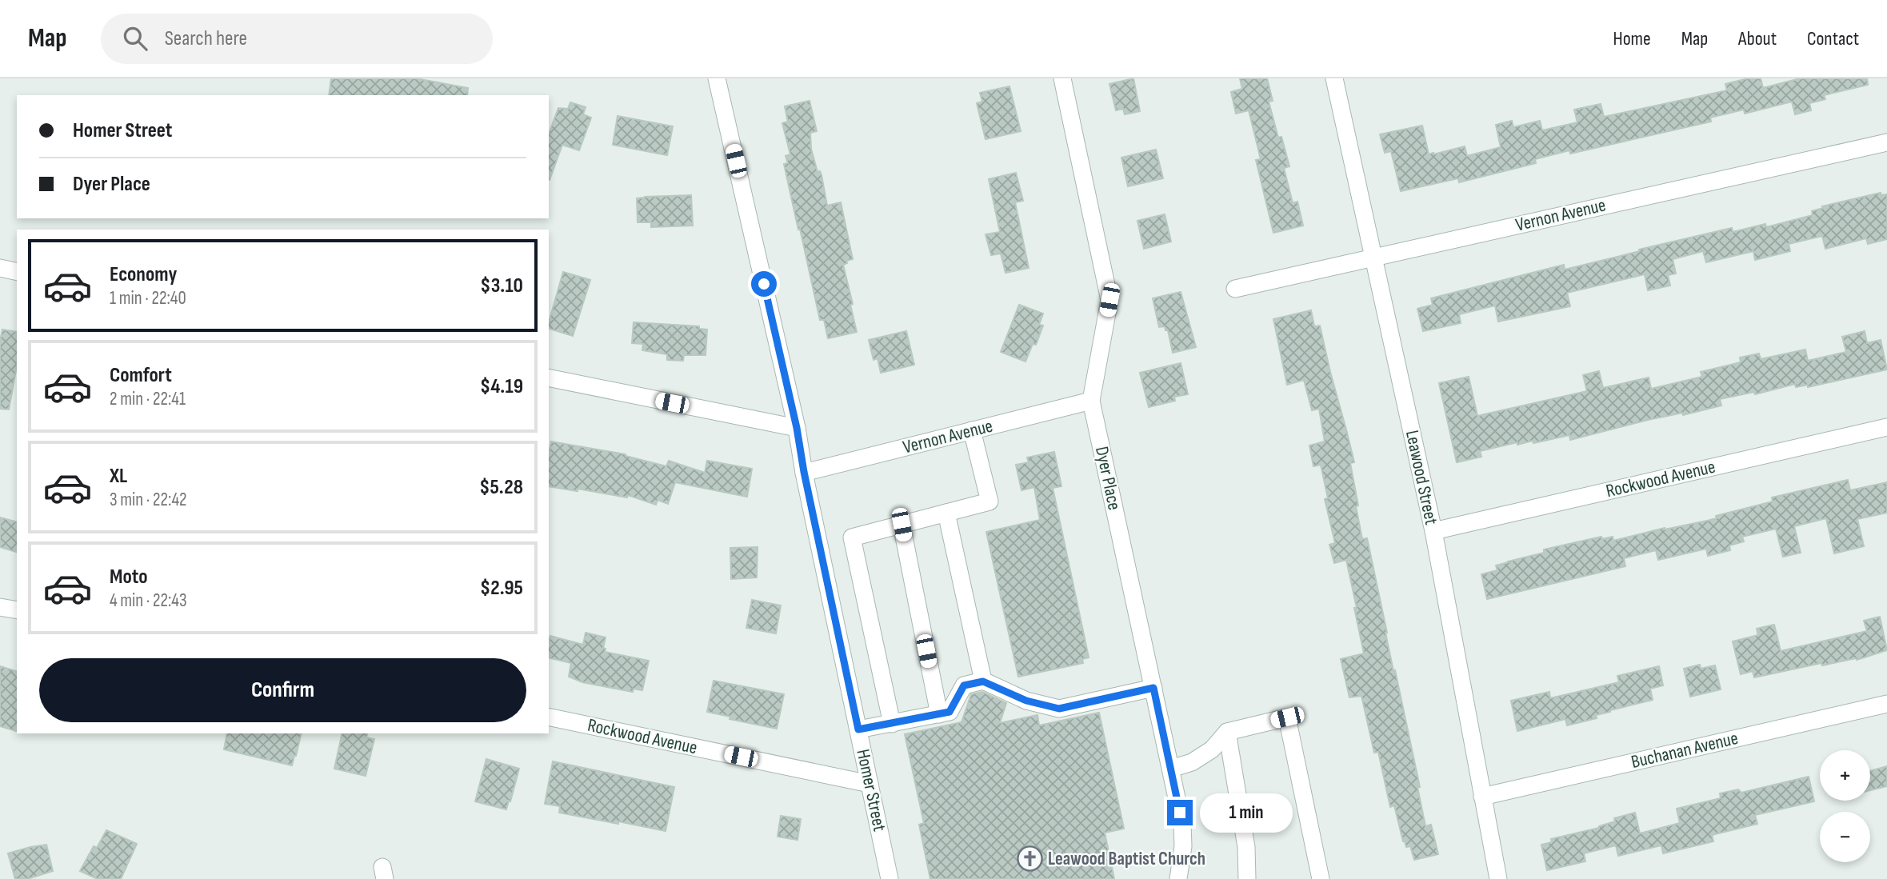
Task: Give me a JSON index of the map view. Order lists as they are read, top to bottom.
{
  "streets": {
    "street": [
      "Vernon Avenue",
      "Leawood Street",
      "Dyer Place",
      "Rockwood Avenue",
      "Buchanan Avenue",
      "Homer Street"
    ]
  },
  "crossings": [
    ["Vernon Avenue", "Leawood Street"],
    ["Vernon Avenue", "Dyer Place"],
    ["Vernon Avenue", "Homer Street"],
    ["Leawood Street", "Rockwood Avenue"],
    ["Leawood Street", "Buchanan Avenue"],
    ["Rockwood Avenue", "Homer Street"]
  ],
  "places": {
    "church": ["Leawood Baptist Church"]
  },
  "page": {
    "header": "Map",
    "search": "Search here",
    "nav": [
      "Home",
      "Map",
      "About",
      "Contact"
    ],
    "banner": ["Homer Street", "Dyer Place"],
    "list": [
      {
        "name": "Economy",
        "note": "1 min · 22:40",
        "value": "$3.10"
      },
      {
        "name": "Comfort",
        "note": "2 min · 22:41",
        "value": "$4.19"
      },
      {
        "name": "XL",
        "note": "3 min · 22:42",
        "value": "$5.28"
      },
      {
        "name": "Moto",
        "note": "4 min · 22:43",
        "value": "$2.95"
      }
    ],
    "buttons": "Confirm",
    "map_buttons": ["+", "−"],
    "bubble": "1 min"
  }
}
